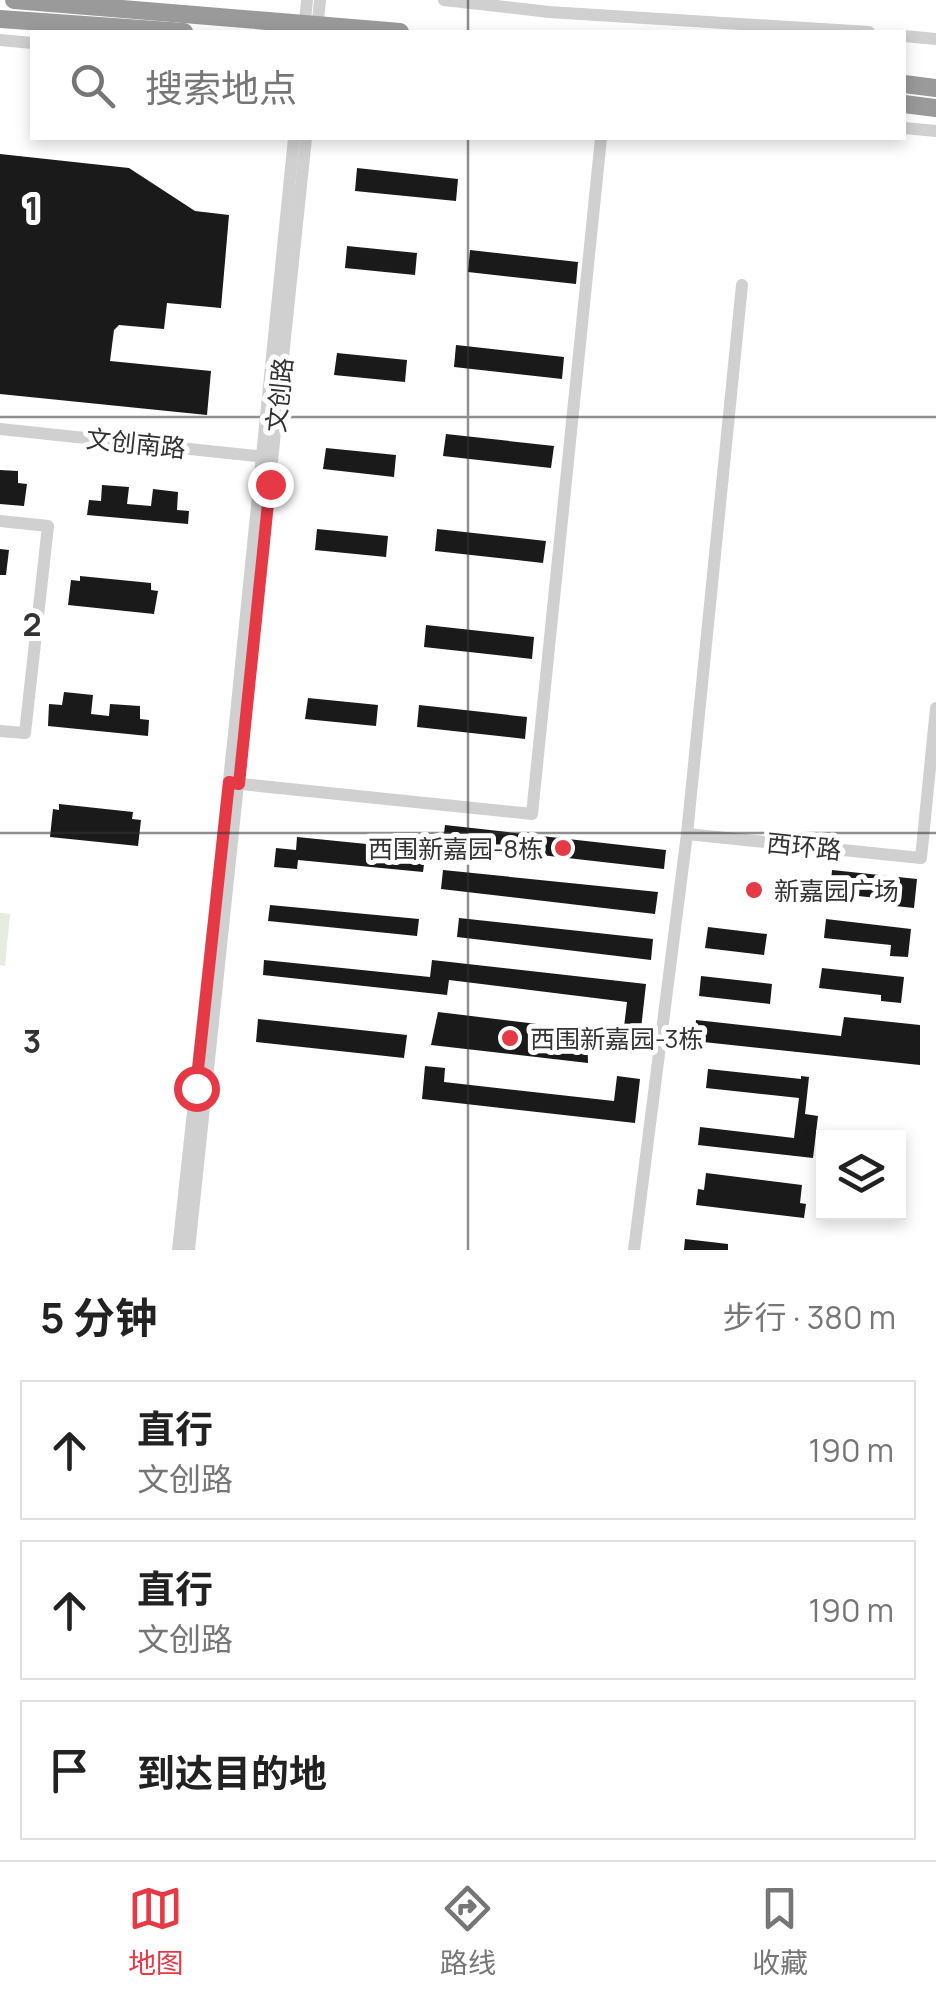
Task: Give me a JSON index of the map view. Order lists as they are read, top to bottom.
{
  "streets": {
    "street": ["文创路", "文创南路", "西环路"]
  },
  "crossings": [
    ["文创路", "文创南路"]
  ],
  "places": ["西围新嘉园-8栋", "新嘉园广场", "西围新嘉园-3栋"],
  "page": {
    "search": "搜索地点",
    "heading": ["5 分钟", "步行 · 380 m"],
    "list": [
      ["直行", "文创路", "190 m"],
      ["直行", "文创路", "190 m"],
      "到达目的地"
    ],
    "nav": ["地图", "路线", "收藏"]
  },
  "grid": {
    "rows": ["1", "2", "3"]
  }
}
